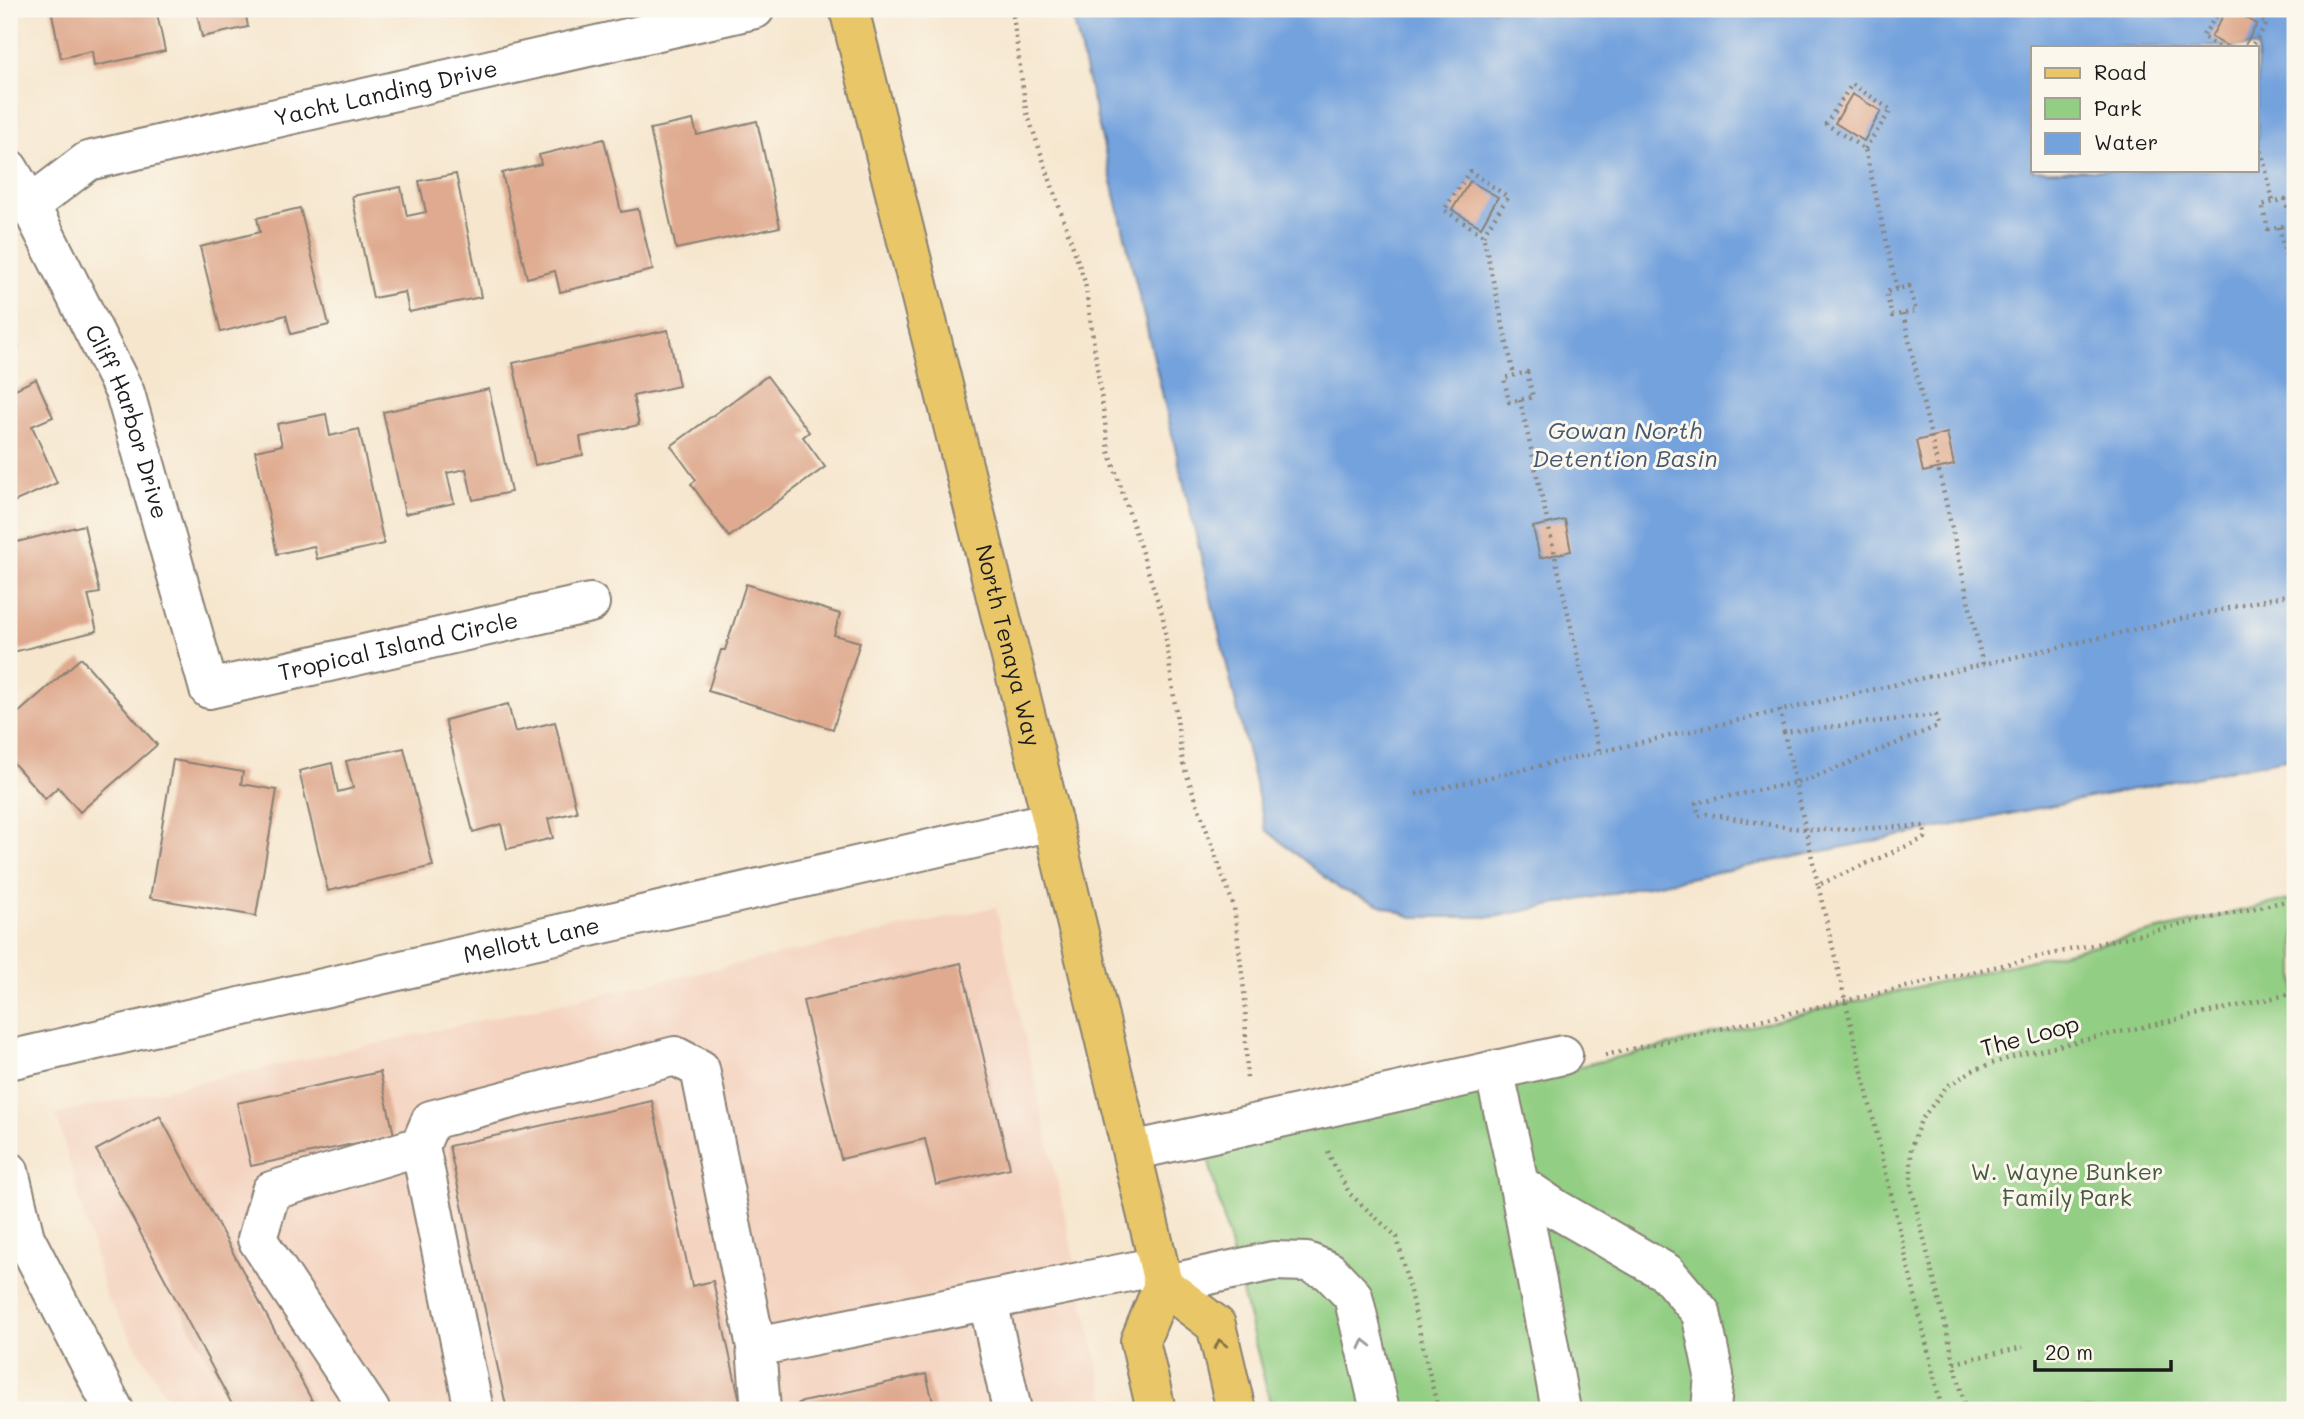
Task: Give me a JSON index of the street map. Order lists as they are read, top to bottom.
{
  "streets": {
    "main road": ["North Tenaya Way"],
    "street": [
      "Yacht Landing Drive",
      "Cliff Harbor Drive",
      "Tropical Island Circle",
      "Mellott Lane"
    ],
    "path": ["The Loop"]
  },
  "crossings": [
    ["Yacht Landing Drive", "Cliff Harbor Drive"],
    ["Cliff Harbor Drive", "Tropical Island Circle"],
    ["North Tenaya Way", "Mellott Lane"]
  ],
  "water": ["Gowan North Detention Basin"],
  "parks": ["W. Wayne Bunker Family Park"],
  "legend": ["Road", "Park", "Water"],
  "scale_bar": "20 m"
}
